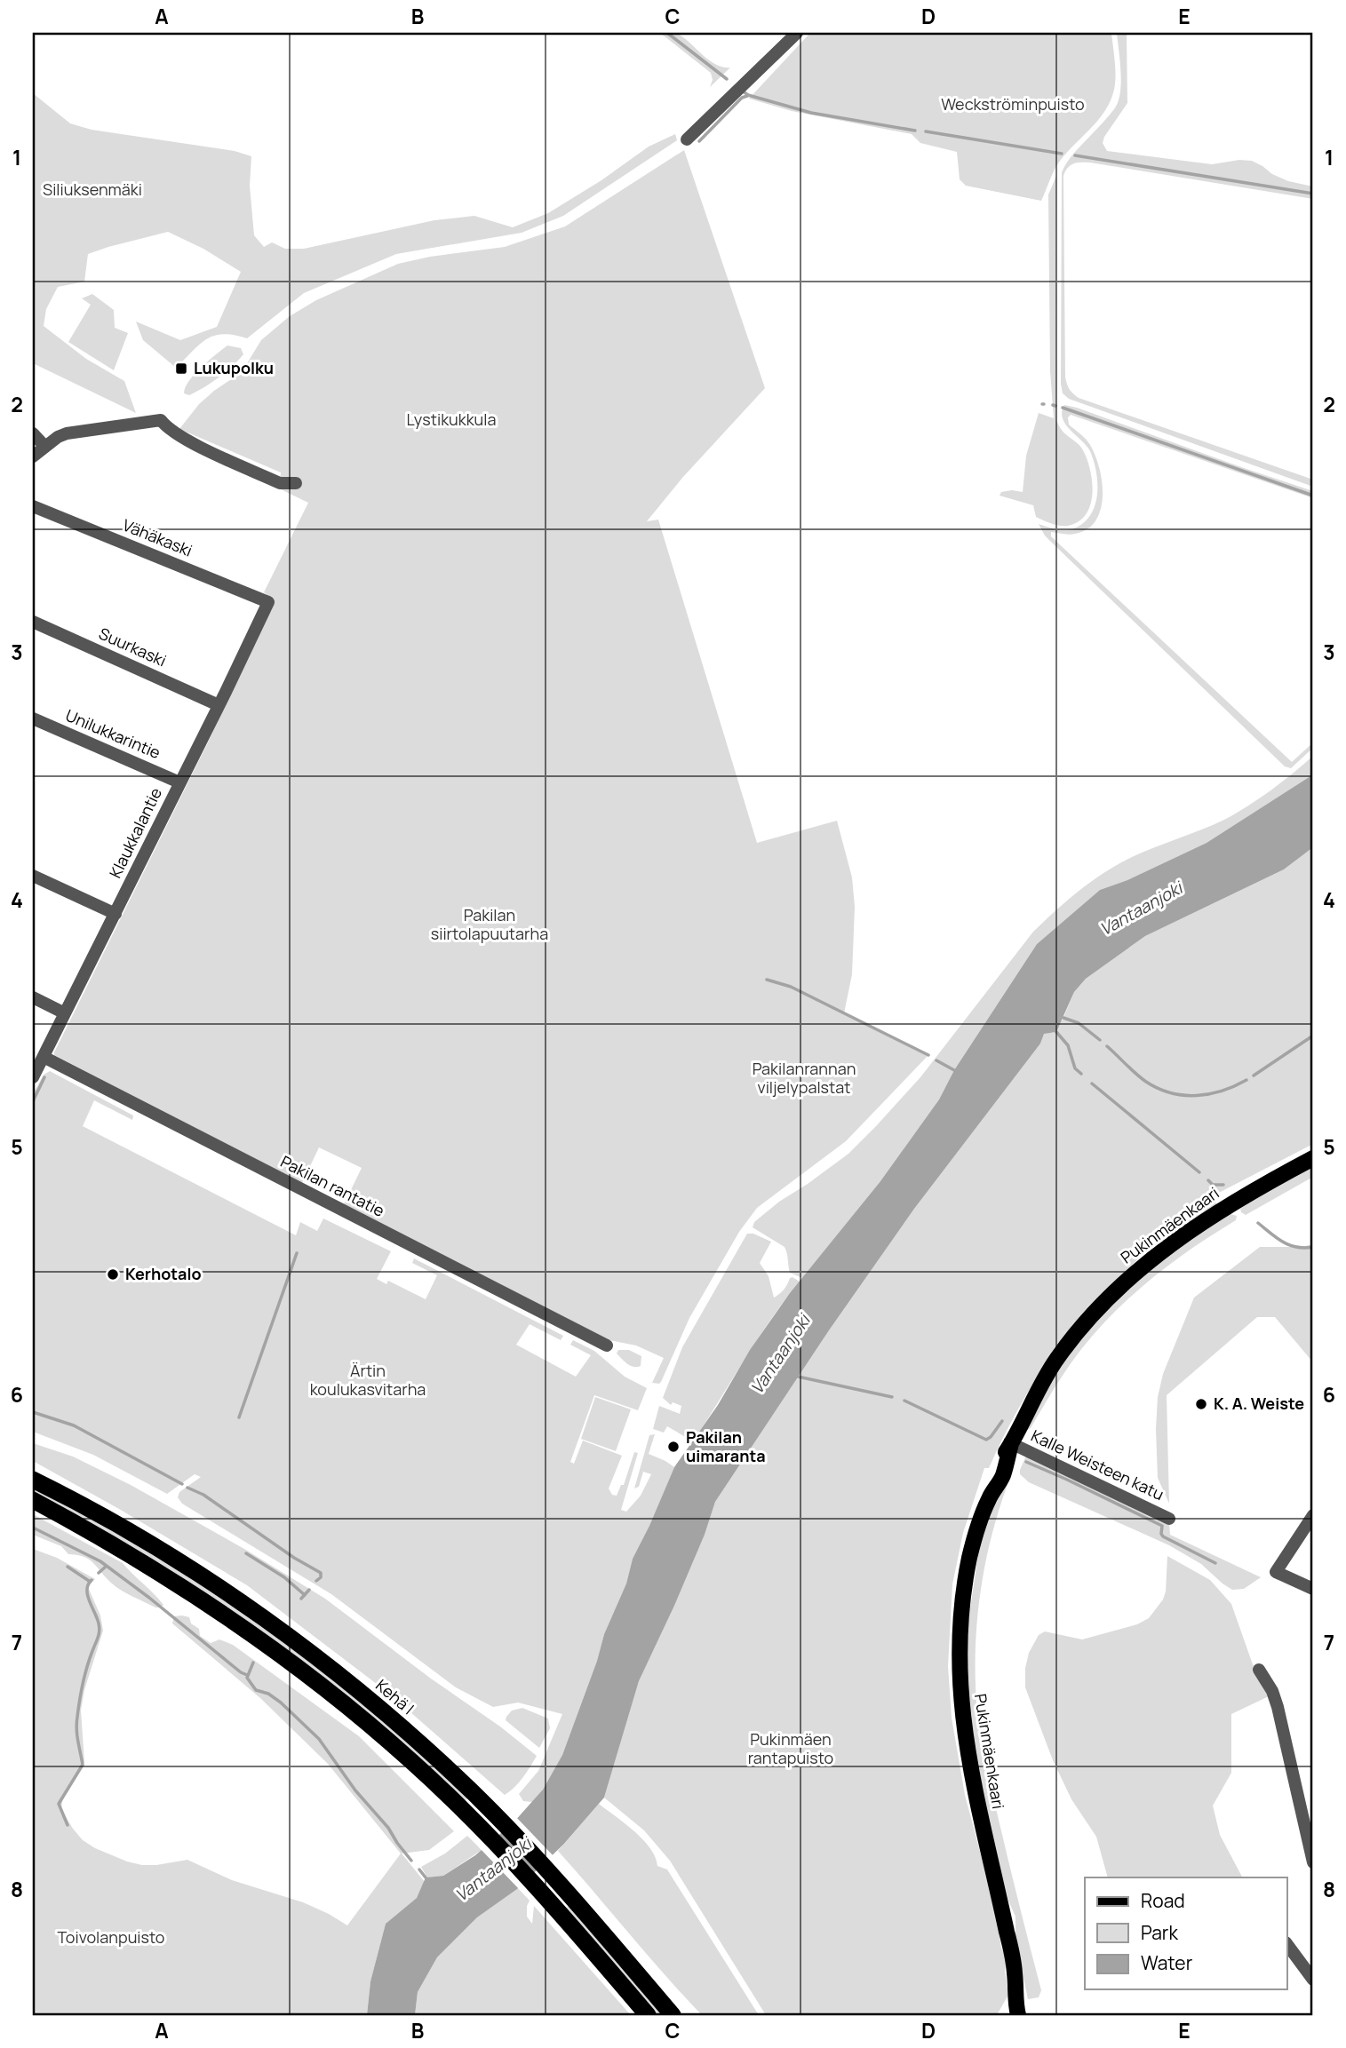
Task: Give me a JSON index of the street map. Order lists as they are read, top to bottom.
{
  "streets": {
    "highway": ["Kehä I"],
    "main road": ["Pukinmäenkaari"],
    "street": [
      "Vähäkaski",
      "Suurkaski",
      "Unilukkarintie",
      "Klaukkalantie",
      "Pakilan rantatie",
      "Kalle Weisteen katu"
    ]
  },
  "crossings": [
    ["Vähäkaski", "Klaukkalantie"],
    ["Suurkaski", "Klaukkalantie"],
    ["Unilukkarintie", "Klaukkalantie"],
    ["Klaukkalantie", "Pakilan rantatie"],
    ["Pukinmäenkaari", "Kalle Weisteen katu"]
  ],
  "water": ["Vantaanjoki"],
  "parks": [
    "Weckströminpuisto",
    "Siliuksenmäki",
    "Lystikukkula",
    "Pakilan siirtolapuutarha",
    "Pakilanrannan viljelypalstat",
    "Ärtin koulukasvitarha",
    "Pukinmäen rantapuisto",
    "Toivolanpuisto"
  ],
  "places": {
    "transit": ["Lukupolku"],
    "other": ["Kerhotalo", "K. A. Weiste", "Pakilan uimaranta"]
  },
  "legend": ["Road", "Park", "Water"],
  "grid": {
    "columns": [
      "A",
      "B",
      "C",
      "D",
      "E"
    ],
    "rows": [
      "1",
      "2",
      "3",
      "4",
      "5",
      "6",
      "7",
      "8"
    ]
  }
}
